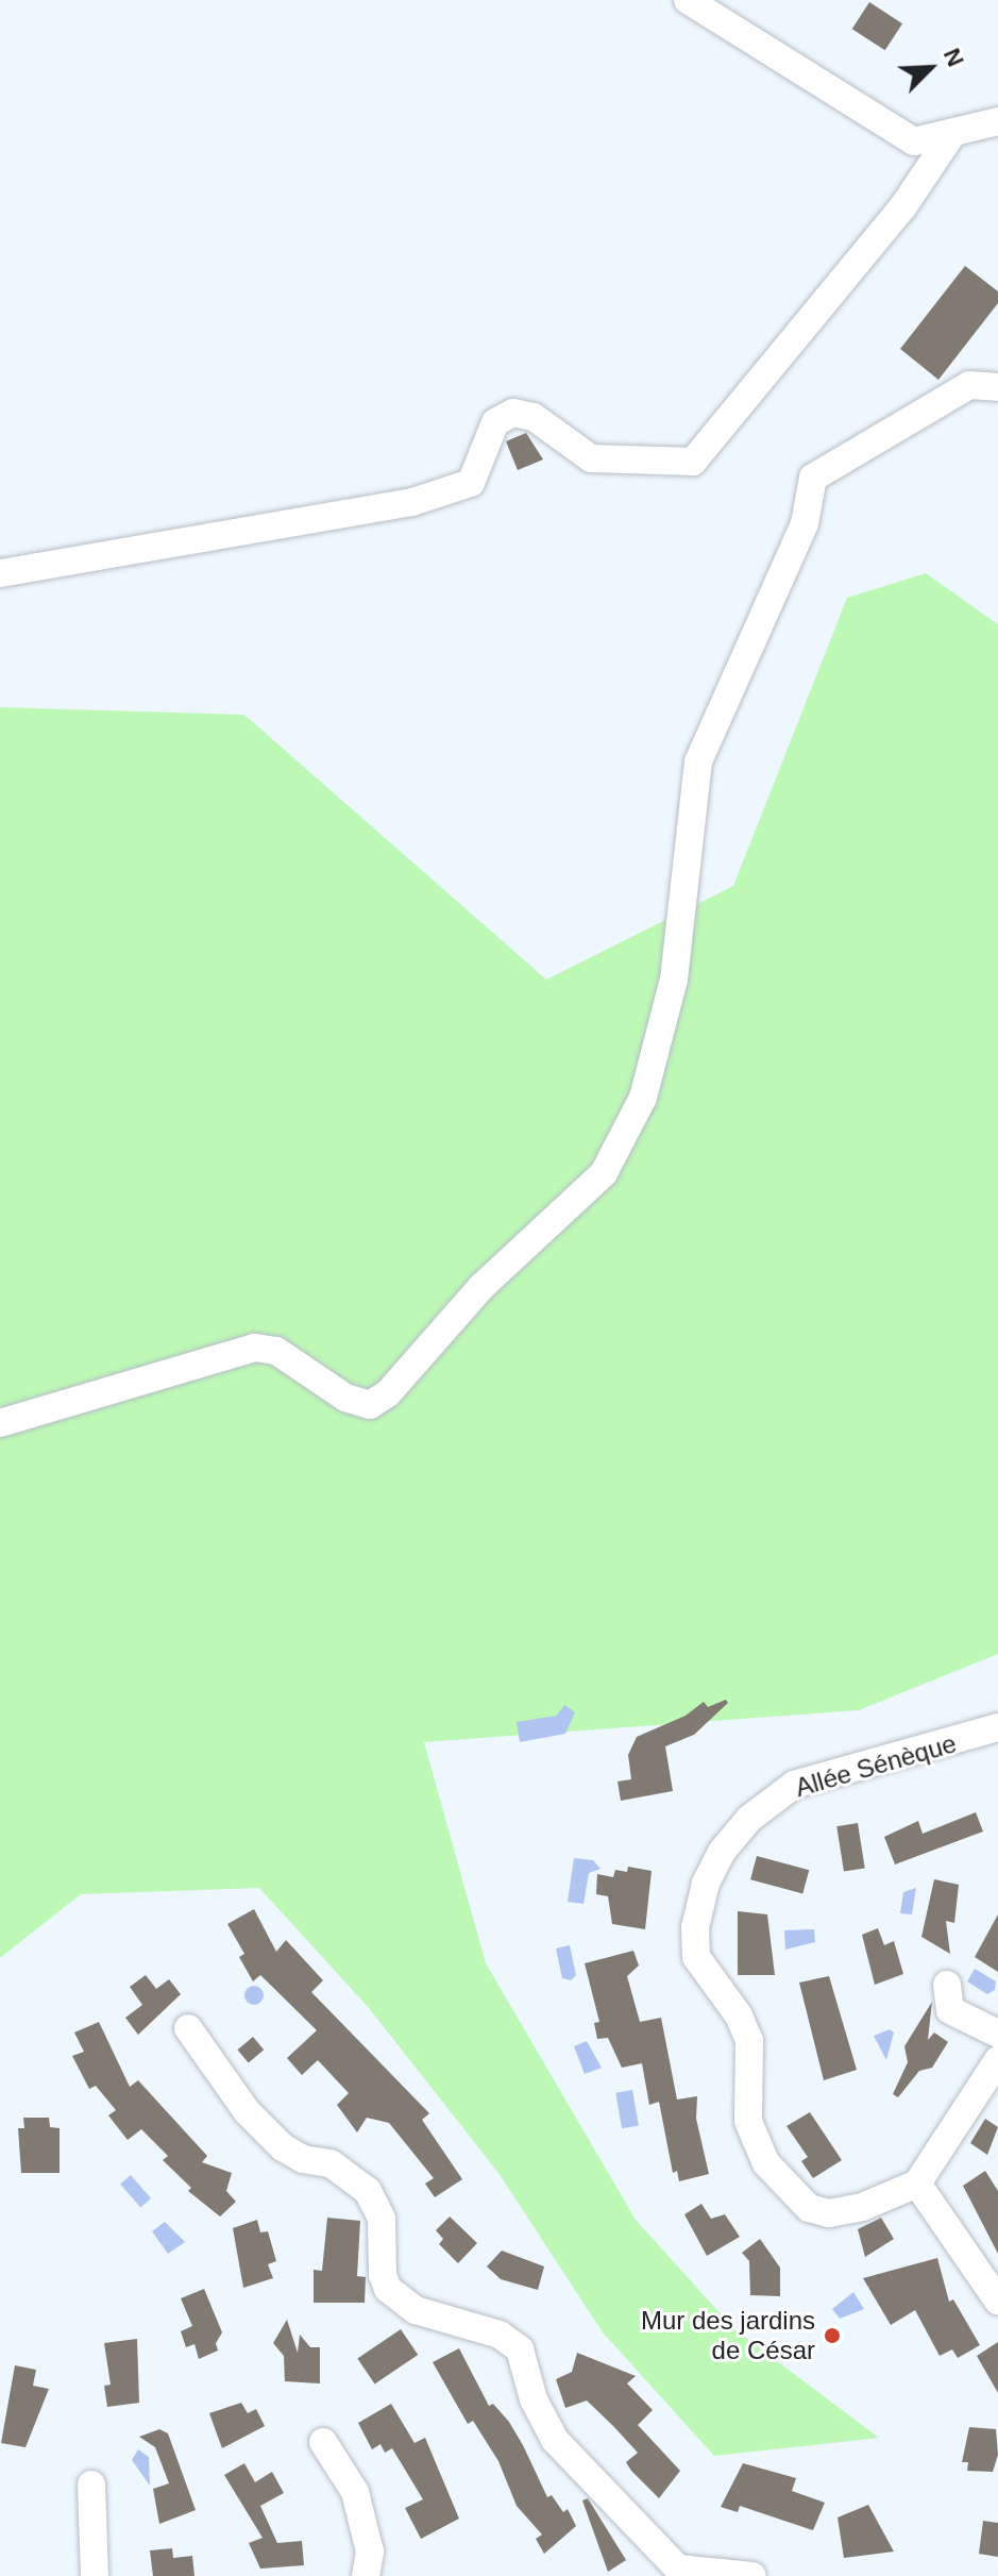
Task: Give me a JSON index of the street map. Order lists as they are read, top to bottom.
{
  "streets": {
    "street": ["Allée Sénèque"]
  },
  "places": ["Mur des jardins de César"],
  "north": "top right"
}
